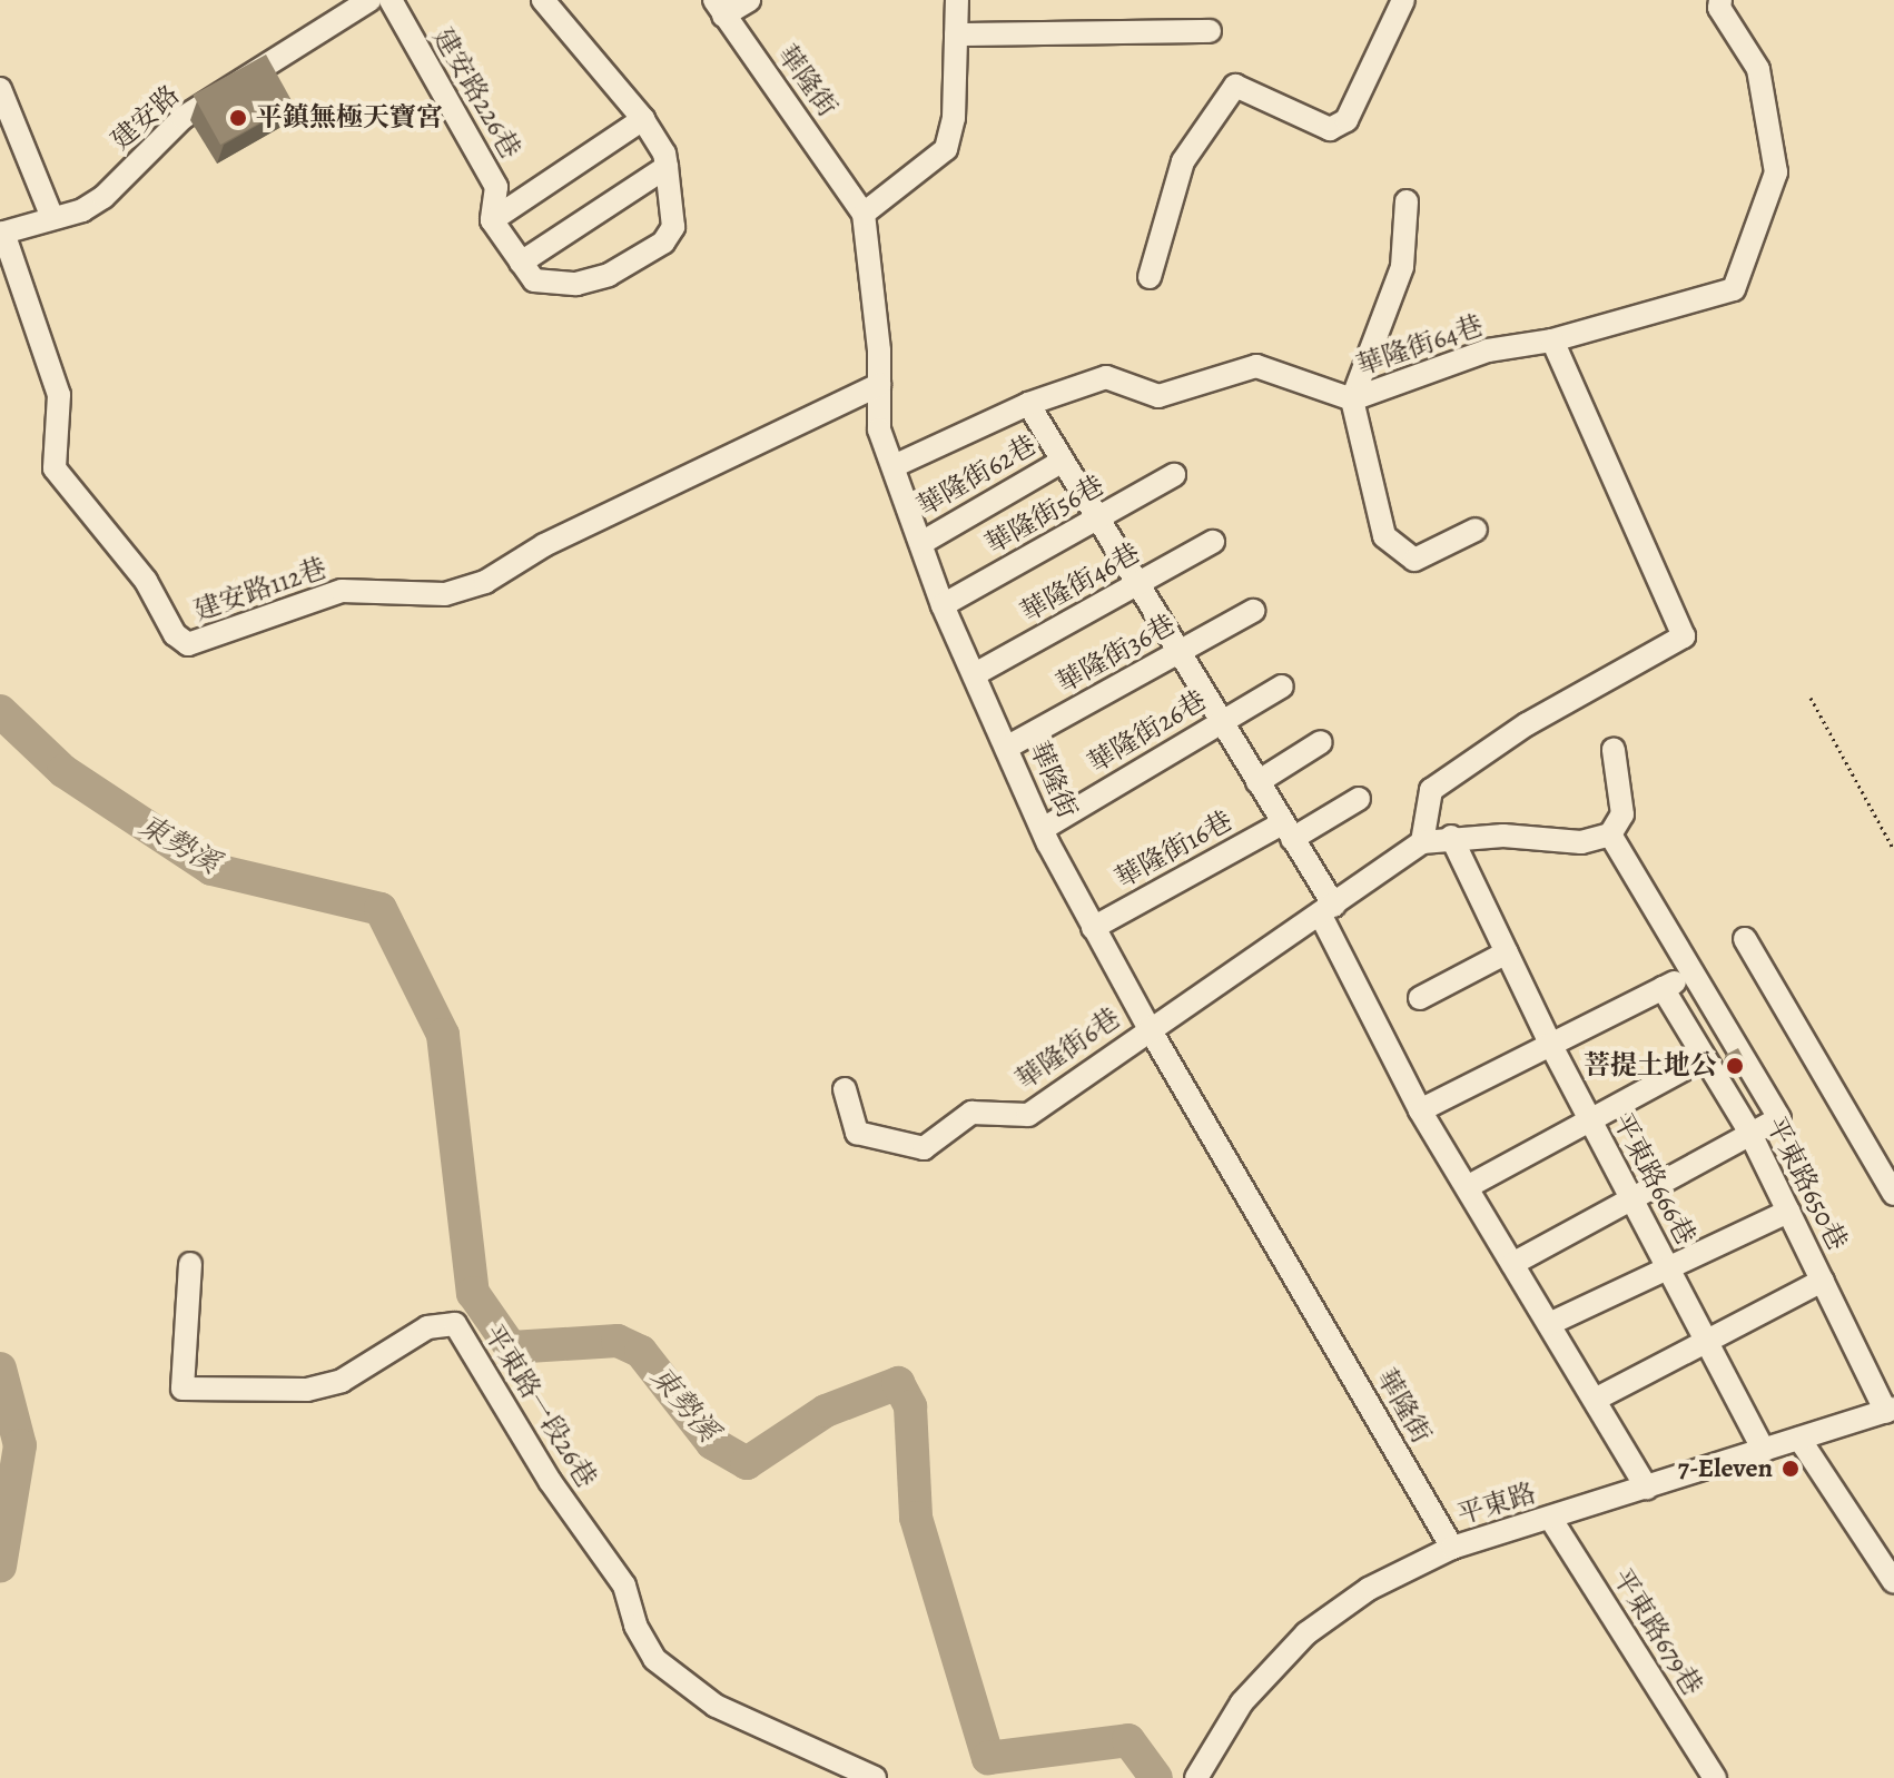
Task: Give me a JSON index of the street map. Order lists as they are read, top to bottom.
{
  "streets": {
    "street": [
      "華隆街",
      "建安路226巷",
      "建安路",
      "華隆街64巷",
      "華隆街62巷",
      "華隆街56巷",
      "華隆街46巷",
      "建安路112巷",
      "華隆街36巷",
      "華隆街26巷",
      "華隆街16巷",
      "華隆街6巷",
      "平東路666巷",
      "平東路650巷",
      "平東路一段26巷",
      "平東路",
      "平東路679巷"
    ]
  },
  "crossings": [
    ["華隆街", "華隆街64巷"],
    ["華隆街", "華隆街62巷"],
    ["華隆街", "華隆街56巷"],
    ["華隆街", "華隆街46巷"],
    ["華隆街", "建安路112巷"],
    ["華隆街", "華隆街36巷"],
    ["華隆街", "華隆街26巷"],
    ["華隆街", "華隆街16巷"],
    ["華隆街", "華隆街6巷"],
    ["華隆街", "平東路"],
    ["建安路", "建安路112巷"],
    ["平東路666巷", "平東路"],
    ["平東路650巷", "平東路"],
    ["平東路", "平東路679巷"]
  ],
  "water": ["東勢溪"],
  "places": ["平鎮無極天寶宮", "菩提土地公", "7-Eleven"]
}
